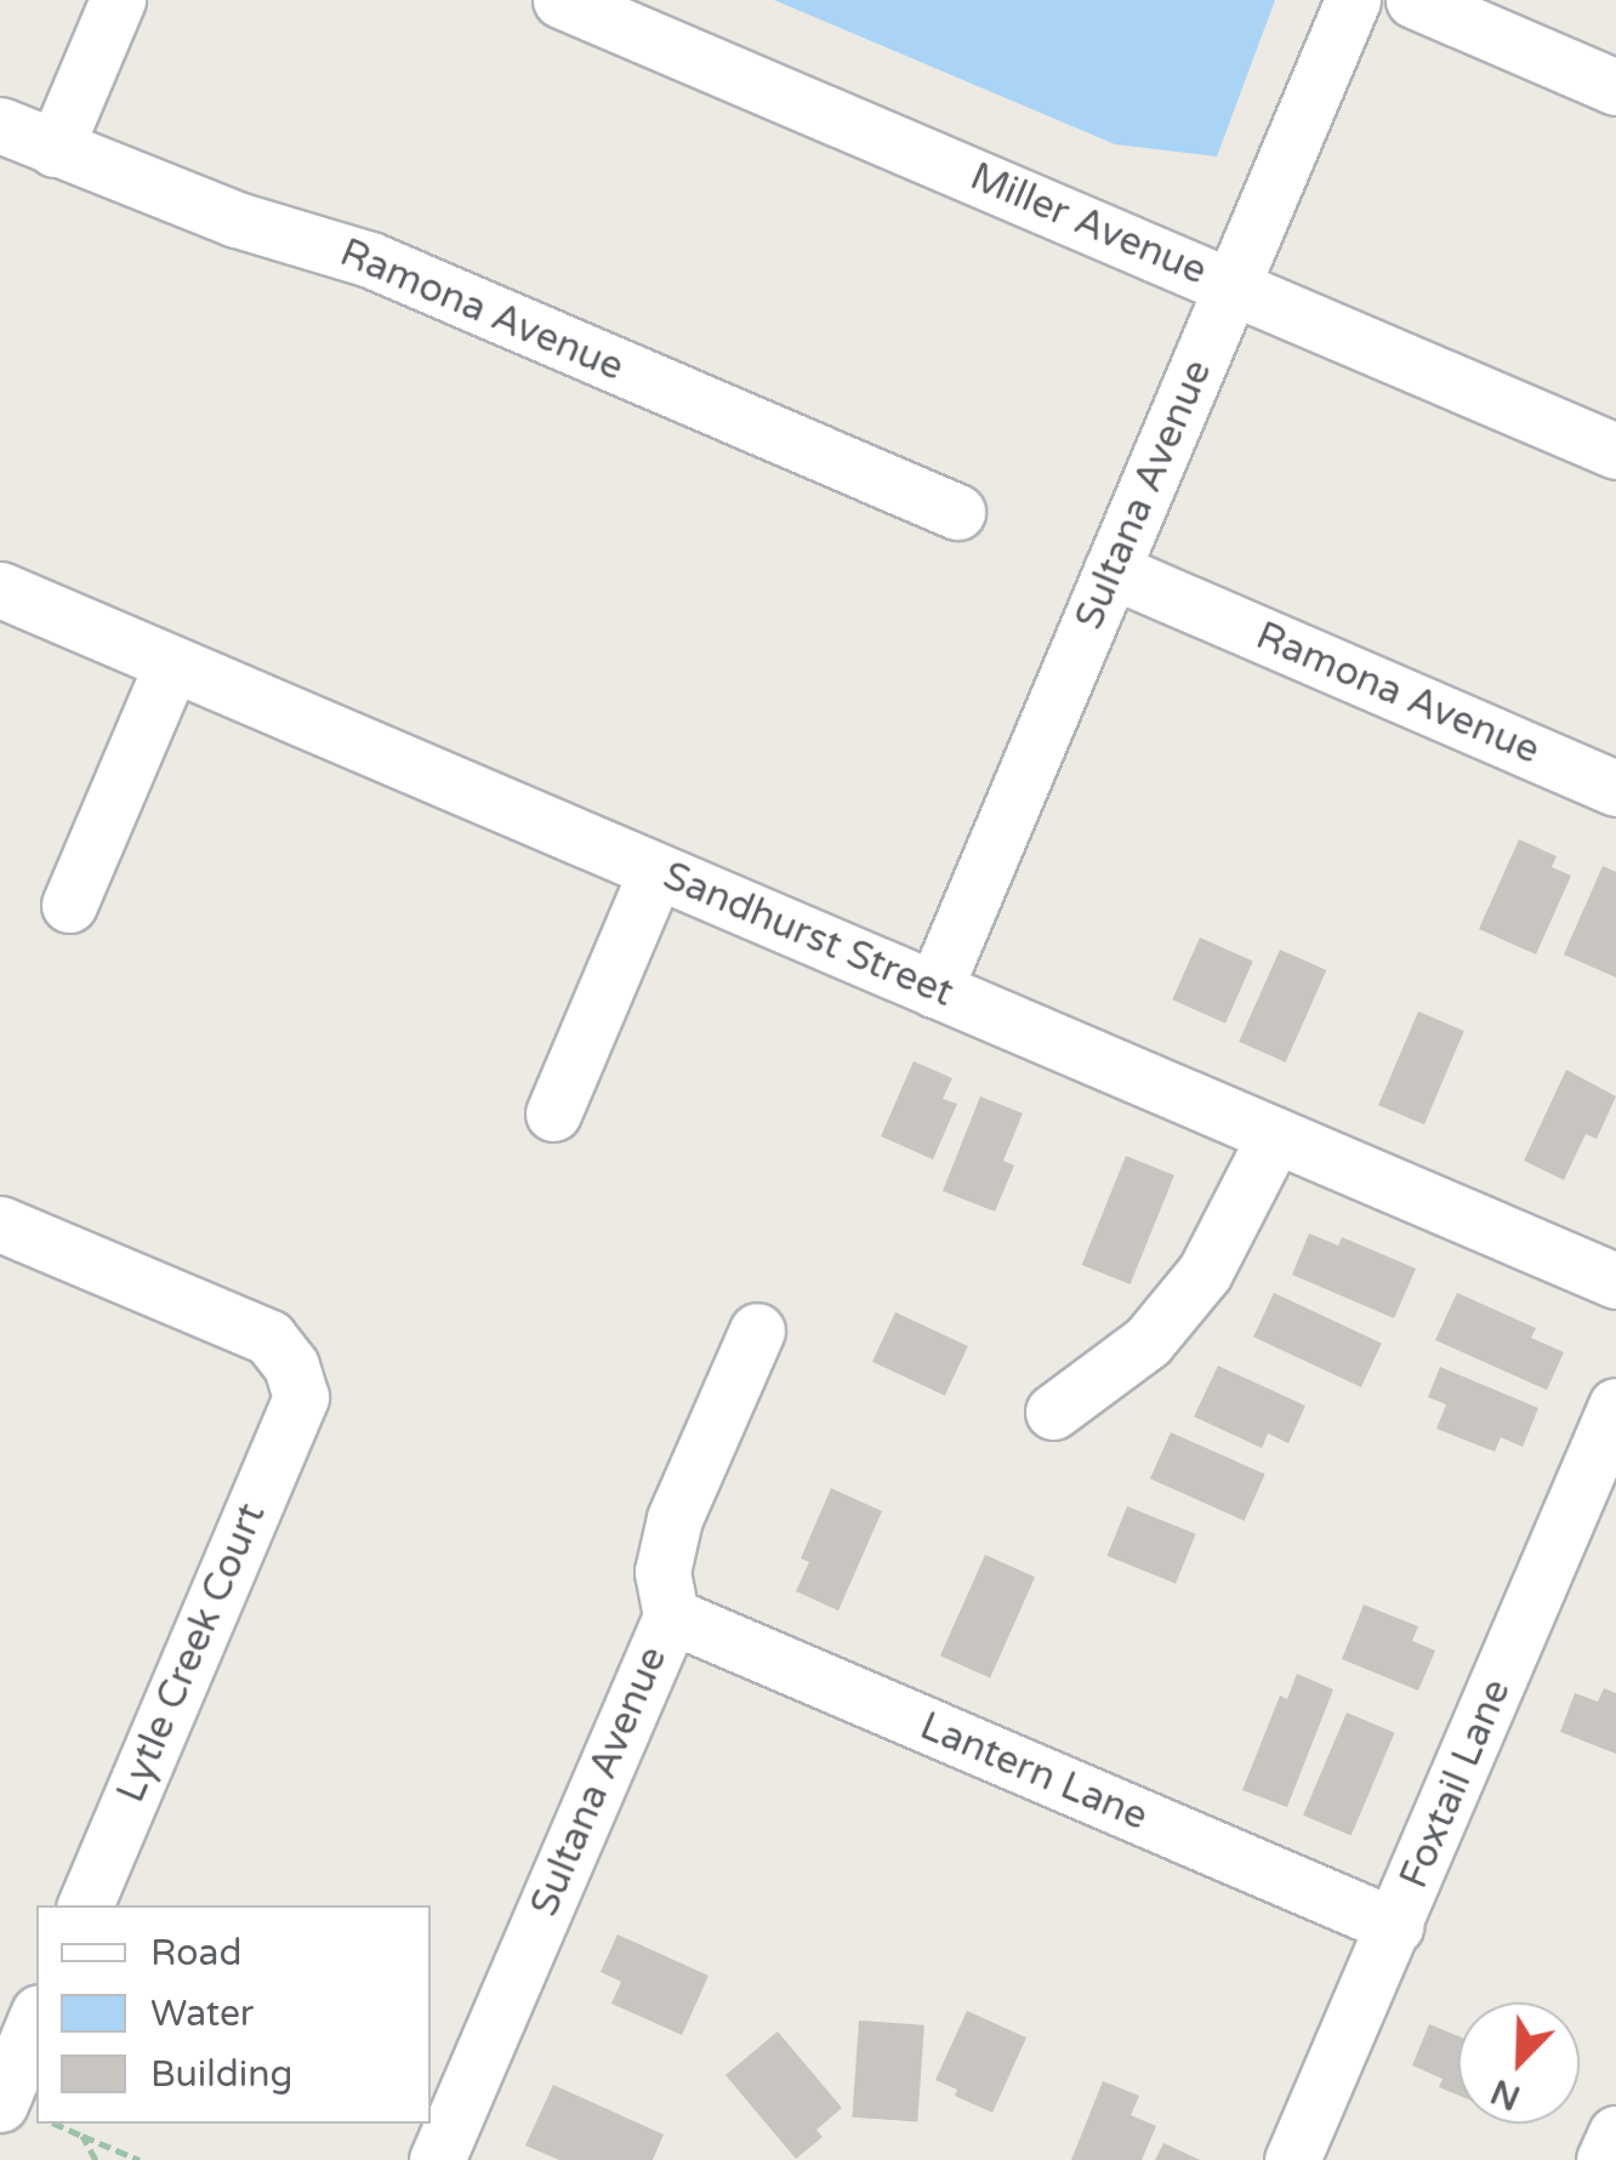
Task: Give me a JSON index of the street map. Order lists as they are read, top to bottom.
{
  "streets": {
    "street": [
      "Miller Avenue",
      "Ramona Avenue",
      "Sultana Avenue",
      "Sandhurst Street",
      "Lytle Creek Court",
      "Lantern Lane",
      "Foxtail Lane"
    ]
  },
  "crossings": [
    ["Miller Avenue", "Sultana Avenue"],
    ["Ramona Avenue", "Sultana Avenue"],
    ["Sultana Avenue", "Sandhurst Street"],
    ["Sultana Avenue", "Lantern Lane"],
    ["Lantern Lane", "Foxtail Lane"]
  ],
  "legend": ["Road", "Water", "Building"],
  "north": "bottom left"
}
